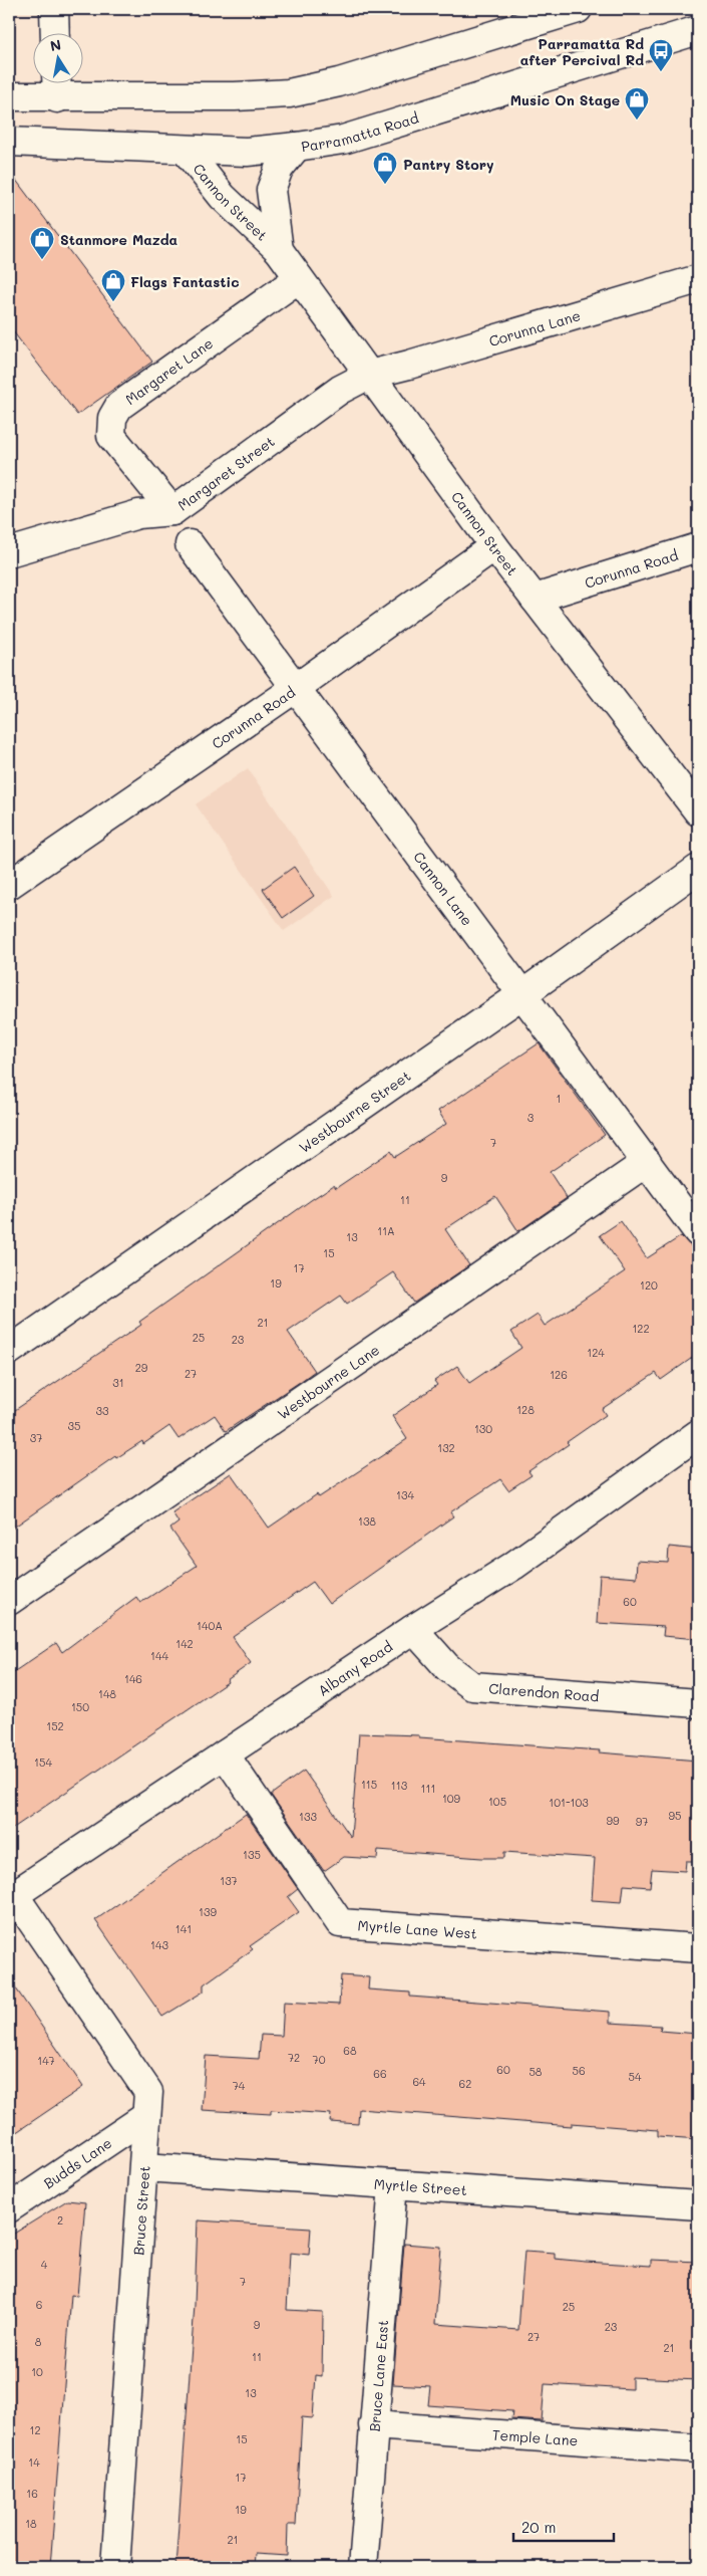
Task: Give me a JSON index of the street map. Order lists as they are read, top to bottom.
{
  "streets": {
    "main road": [
      "Parramatta Road",
      "Cannon Street",
      "Corunna Lane",
      "Margaret Lane",
      "Margaret Street",
      "Corunna Road",
      "Cannon Lane",
      "Westbourne Street",
      "Westbourne Lane",
      "Albany Road",
      "Clarendon Road",
      "Myrtle Lane West",
      "Budds Lane",
      "Myrtle Street",
      "Bruce Street",
      "Bruce Lane East",
      "Temple Lane"
    ]
  },
  "crossings": [
    ["Parramatta Road", "Cannon Street"],
    ["Cannon Street", "Corunna Lane"],
    ["Cannon Street", "Margaret Lane"],
    ["Cannon Street", "Margaret Street"],
    ["Cannon Street", "Corunna Road"],
    ["Corunna Lane", "Margaret Street"],
    ["Margaret Lane", "Margaret Street"],
    ["Corunna Road", "Cannon Lane"],
    ["Cannon Lane", "Westbourne Street"],
    ["Cannon Lane", "Westbourne Lane"],
    ["Albany Road", "Clarendon Road"],
    ["Albany Road", "Myrtle Lane West"],
    ["Albany Road", "Bruce Street"],
    ["Budds Lane", "Bruce Street"],
    ["Myrtle Street", "Bruce Street"],
    ["Myrtle Street", "Bruce Lane East"],
    ["Bruce Lane East", "Temple Lane"]
  ],
  "places": {
    "bus stop": ["Parramatta Rd after Percival Rd"],
    "shop": [
      "Music On Stage",
      "Pantry Story",
      "Stanmore Mazda",
      "Flags Fantastic"
    ]
  },
  "house_numbers": [
    "1",
    "3",
    "7",
    "9",
    "11",
    "11A",
    "13",
    "15",
    "17",
    "19",
    "120",
    "21",
    "122",
    "25",
    "23",
    "124",
    "29",
    "27",
    "126",
    "31",
    "128",
    "33",
    "35",
    "130",
    "37",
    "132",
    "134",
    "138",
    "60",
    "140A",
    "142",
    "144",
    "146",
    "148",
    "150",
    "152",
    "154",
    "115",
    "113",
    "111",
    "109",
    "105",
    "101-103",
    "95",
    "133",
    "99",
    "97",
    "135",
    "137",
    "139",
    "141",
    "143",
    "68",
    "72",
    "70",
    "147",
    "60",
    "56",
    "58",
    "66",
    "54",
    "64",
    "62",
    "74",
    "2",
    "4",
    "7",
    "6",
    "25",
    "9",
    "23",
    "27",
    "8",
    "21",
    "11",
    "10",
    "13",
    "12",
    "15",
    "14",
    "17",
    "16",
    "19",
    "18",
    "21"
  ],
  "scale_bar": "20 m",
  "north": "top"
}
